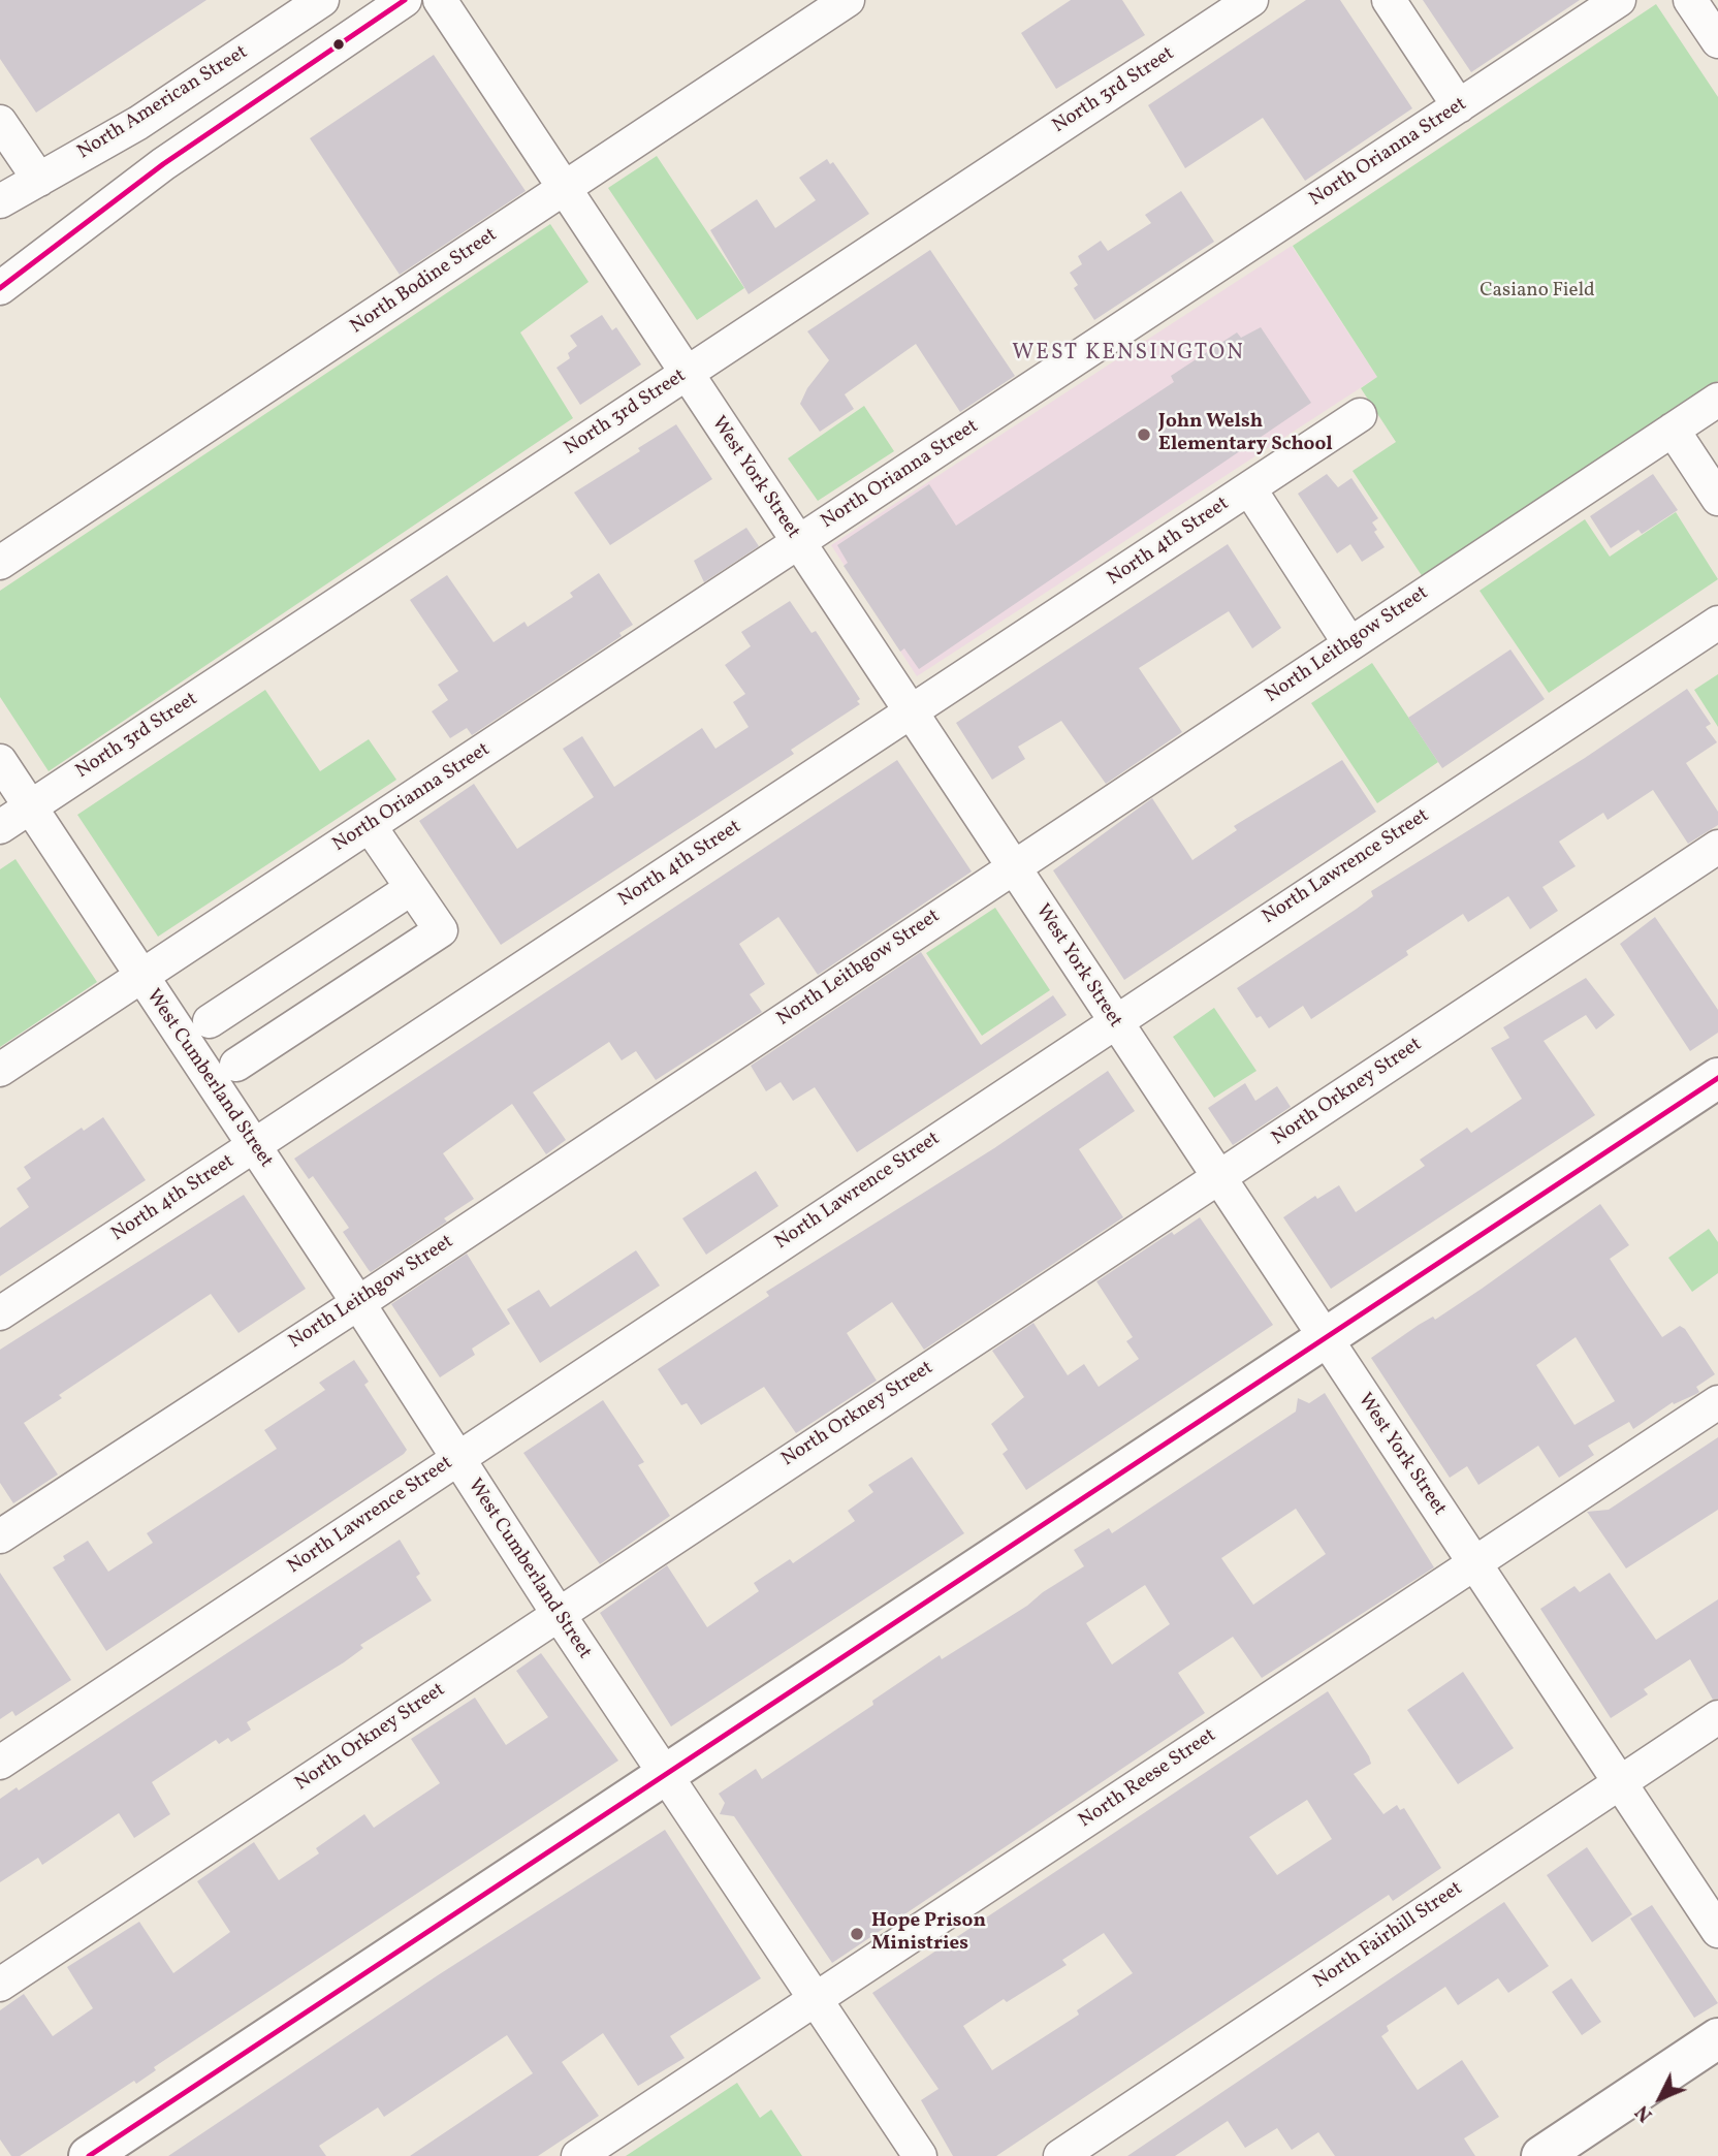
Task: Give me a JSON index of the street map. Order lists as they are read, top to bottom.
{
  "streets": {
    "street": [
      "North 3rd Street",
      "North American Street",
      "North Orianna Street",
      "North Bodine Street",
      "West York Street",
      "North 4th Street",
      "North Leithgow Street",
      "North Lawrence Street",
      "West Cumberland Street",
      "North Orkney Street",
      "North Reese Street",
      "North Fairhill Street"
    ]
  },
  "crossings": [
    ["North 3rd Street", "West York Street"],
    ["North 3rd Street", "West Cumberland Street"],
    ["North Orianna Street", "West York Street"],
    ["North Orianna Street", "West Cumberland Street"],
    ["North Bodine Street", "West York Street"],
    ["West York Street", "North 4th Street"],
    ["West York Street", "North Leithgow Street"],
    ["West York Street", "North Lawrence Street"],
    ["West York Street", "North Orkney Street"],
    ["West York Street", "North Reese Street"],
    ["West York Street", "North Fairhill Street"],
    ["North 4th Street", "West Cumberland Street"],
    ["North Leithgow Street", "West Cumberland Street"],
    ["North Lawrence Street", "West Cumberland Street"],
    ["West Cumberland Street", "North Orkney Street"],
    ["West Cumberland Street", "North Reese Street"]
  ],
  "districts": ["WEST KENSINGTON"],
  "parks": ["Casiano Field"],
  "places": ["John Welsh Elementary School", "Hope Prison Ministries"],
  "north": "bottom left"
}
